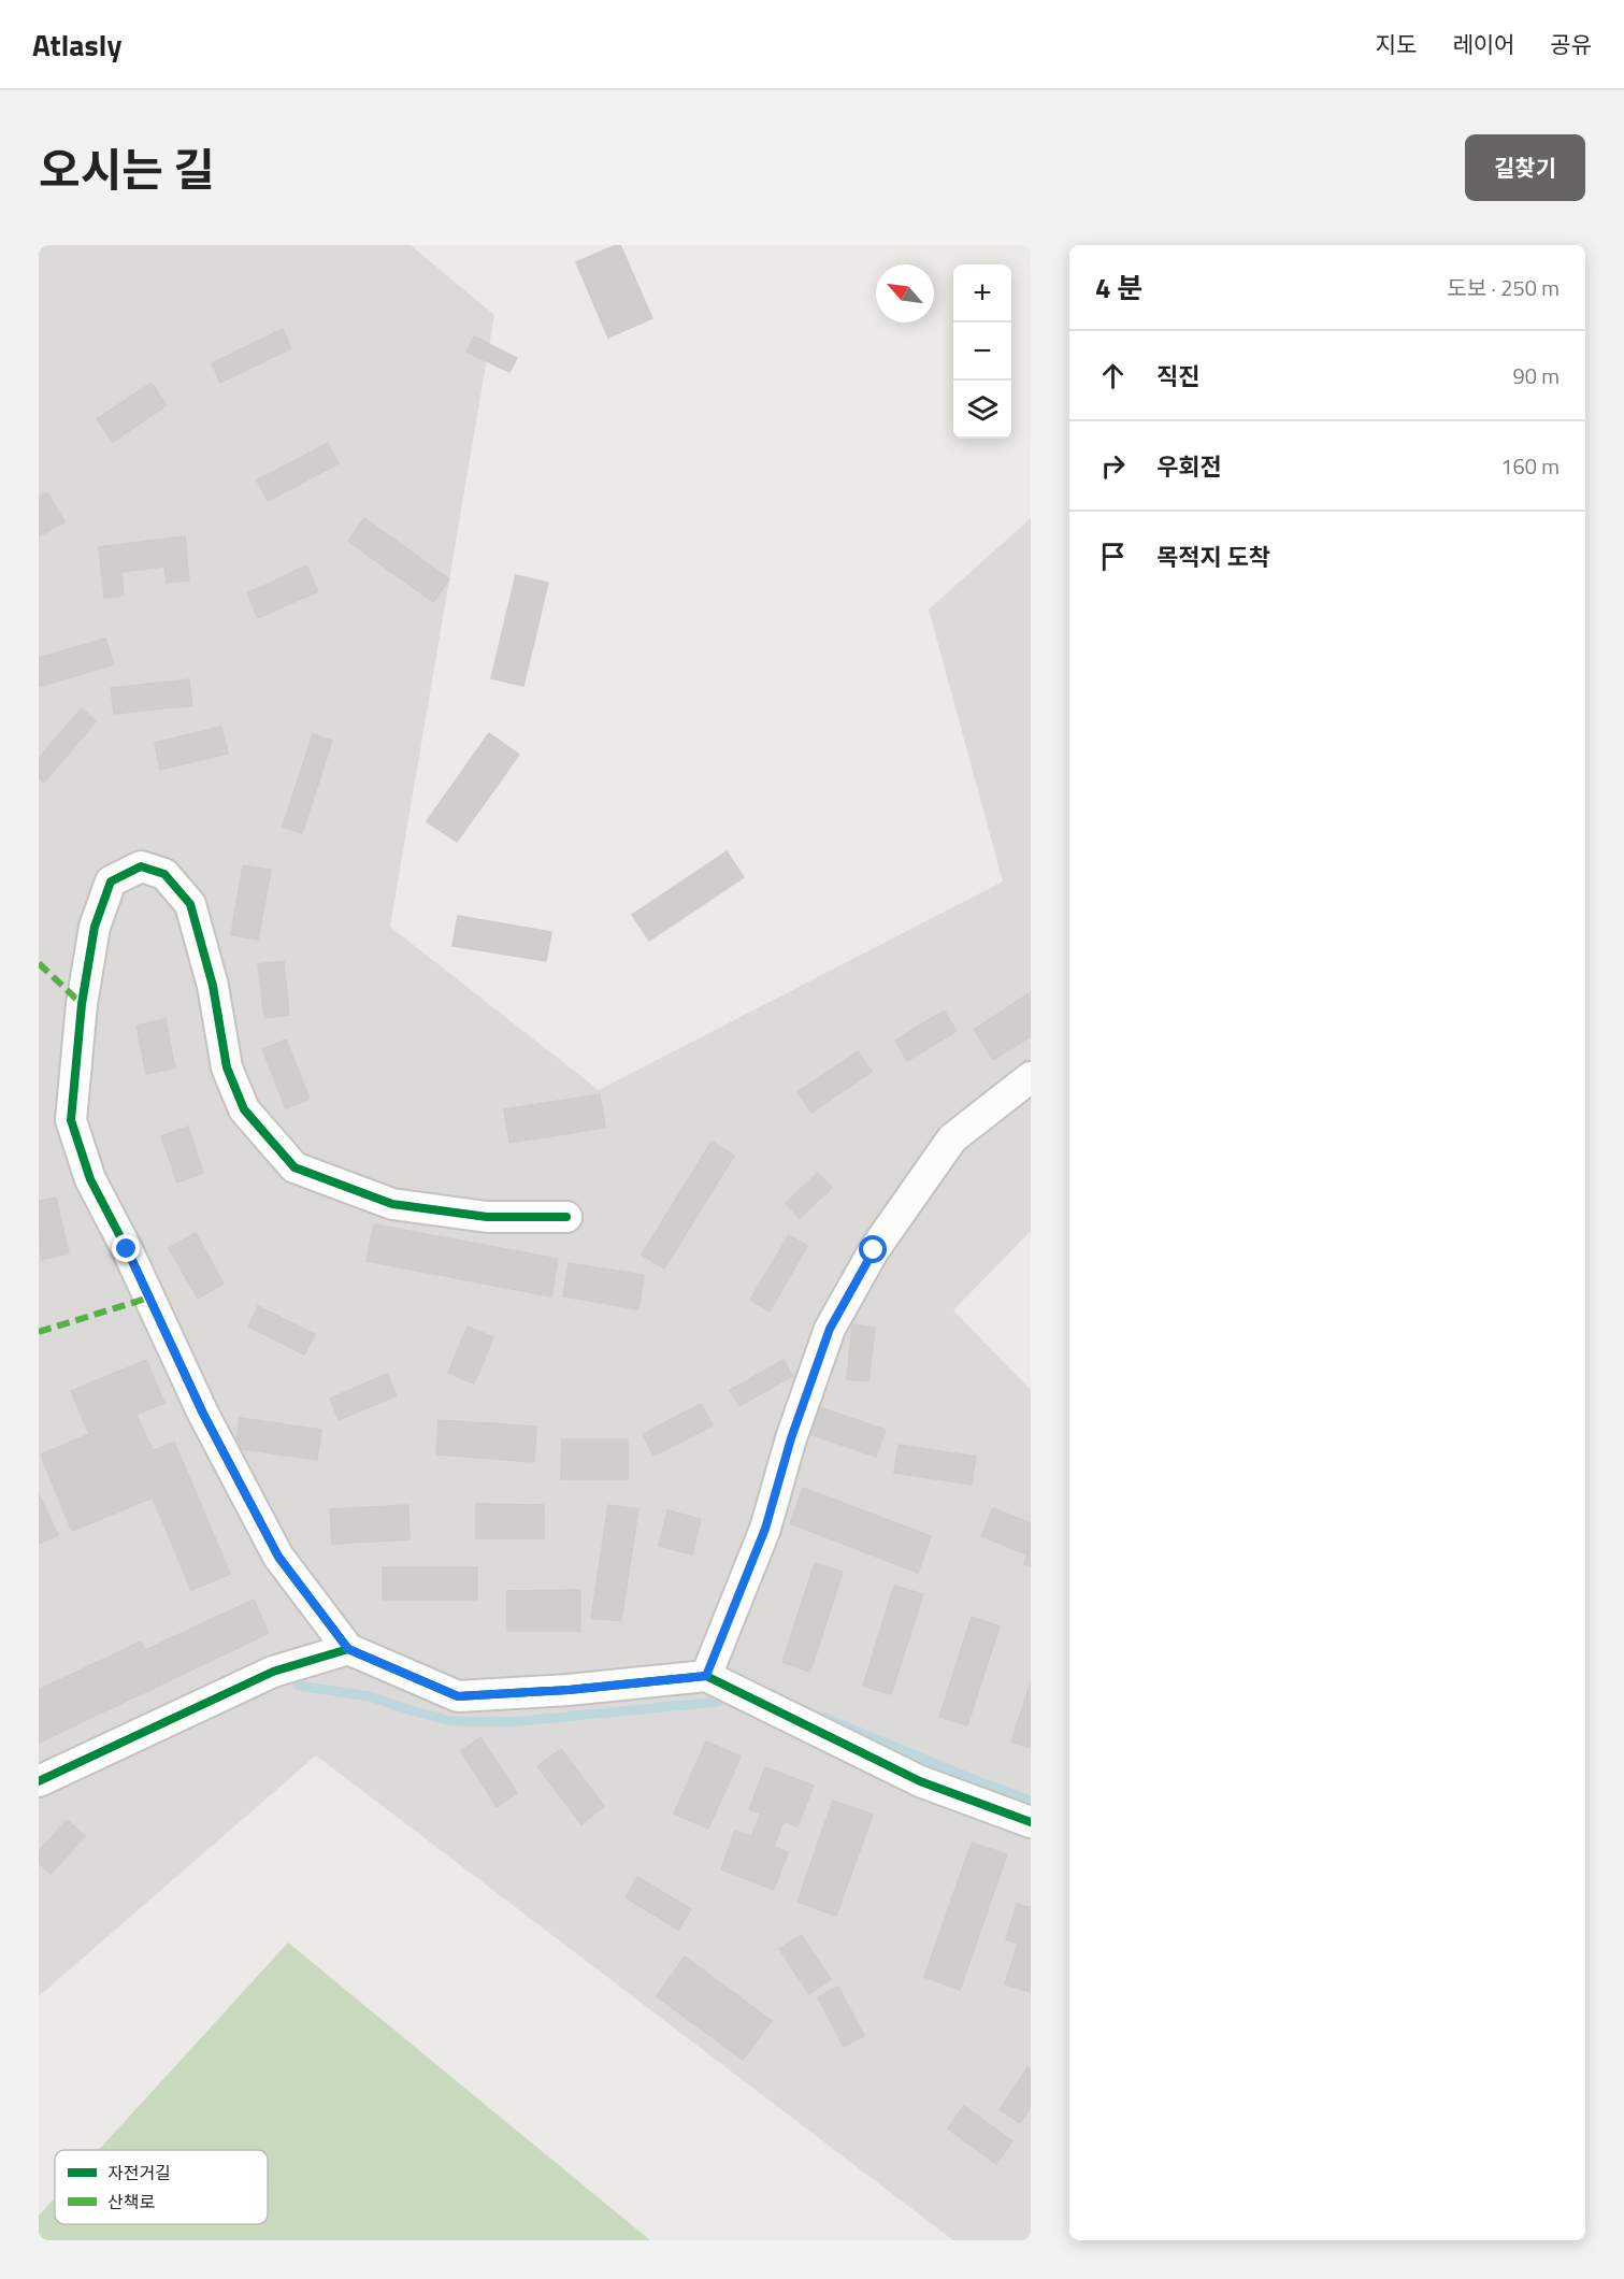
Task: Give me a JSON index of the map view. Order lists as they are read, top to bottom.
{
  "legend": ["자전거길", "산책로"],
  "north": "top left",
  "page": {
    "header": "Atlasly",
    "nav": ["지도", "레이어", "공유"],
    "title": "오시는 길",
    "buttons": "길찾기",
    "heading": ["4 분", "도보 · 250 m"],
    "map_buttons": ["+", "−"],
    "list": [
      ["직진", "90 m"],
      ["우회전", "160 m"],
      "목적지 도착"
    ]
  }
}
